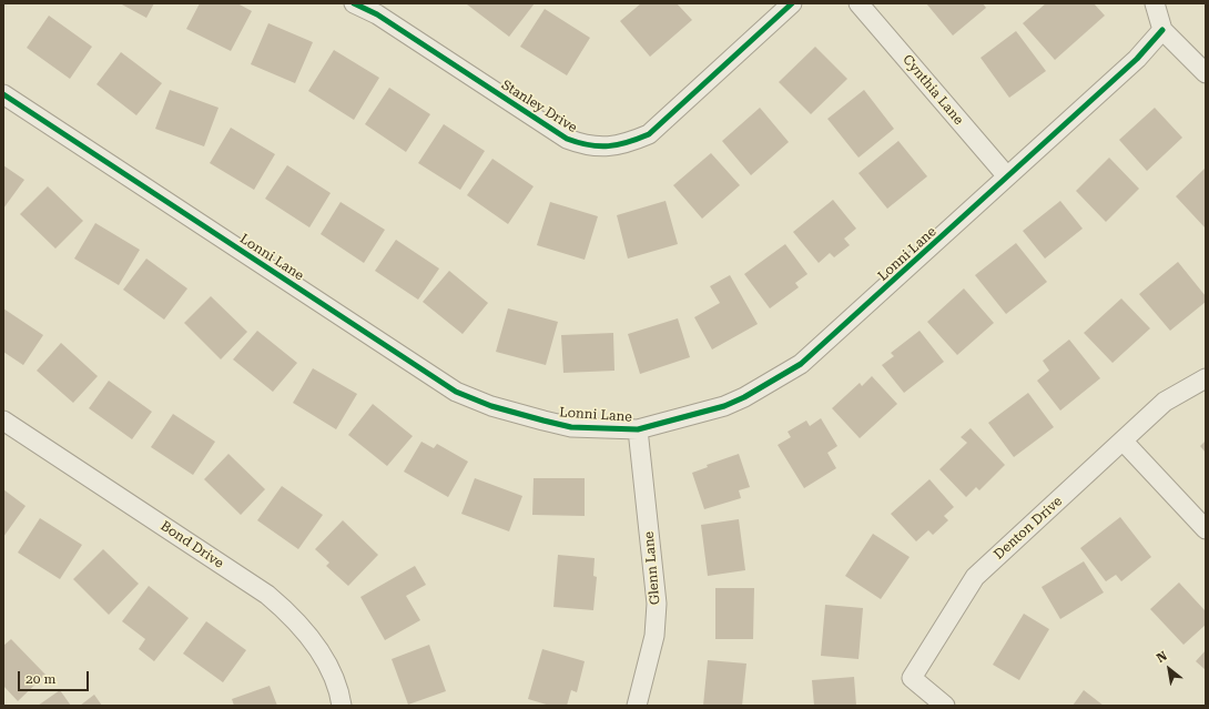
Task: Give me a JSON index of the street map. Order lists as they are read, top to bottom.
{
  "streets": {
    "street": [
      "Cynthia Lane",
      "Stanley Drive",
      "Lonni Lane",
      "Denton Drive",
      "Bond Drive",
      "Glenn Lane"
    ]
  },
  "crossings": [
    ["Cynthia Lane", "Lonni Lane"],
    ["Lonni Lane", "Glenn Lane"]
  ],
  "scale_bar": "20 m",
  "north": "top left"
}
